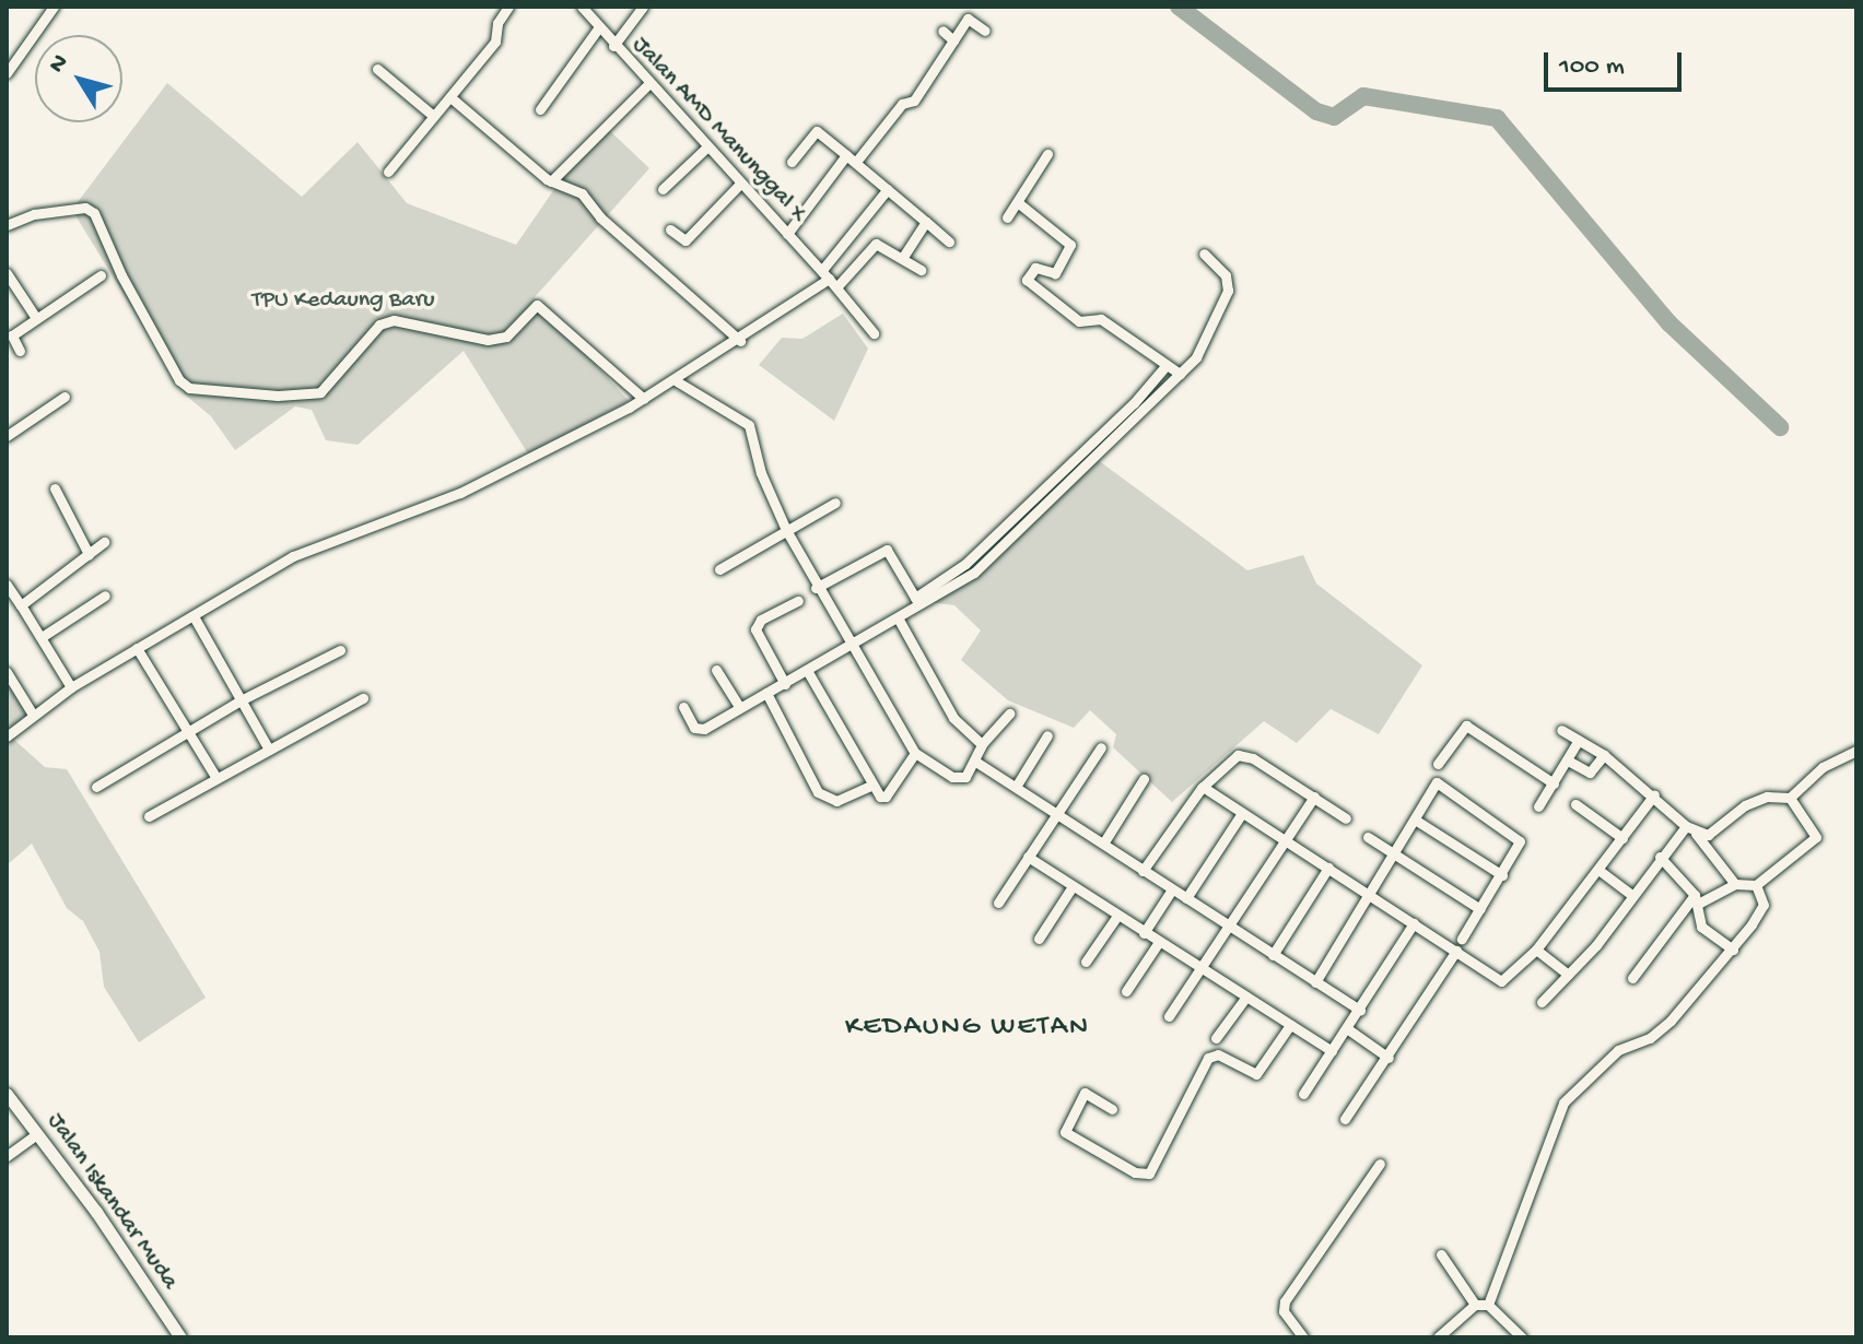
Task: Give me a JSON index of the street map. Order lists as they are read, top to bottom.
{
  "streets": {
    "street": ["Jalan AMD Manunggal X", "Jalan Iskandar Muda"]
  },
  "districts": ["KEDAUNG WETAN"],
  "parks": ["TPU Kedaung Baru"],
  "scale_bar": "100 m",
  "north": "top left"
}
